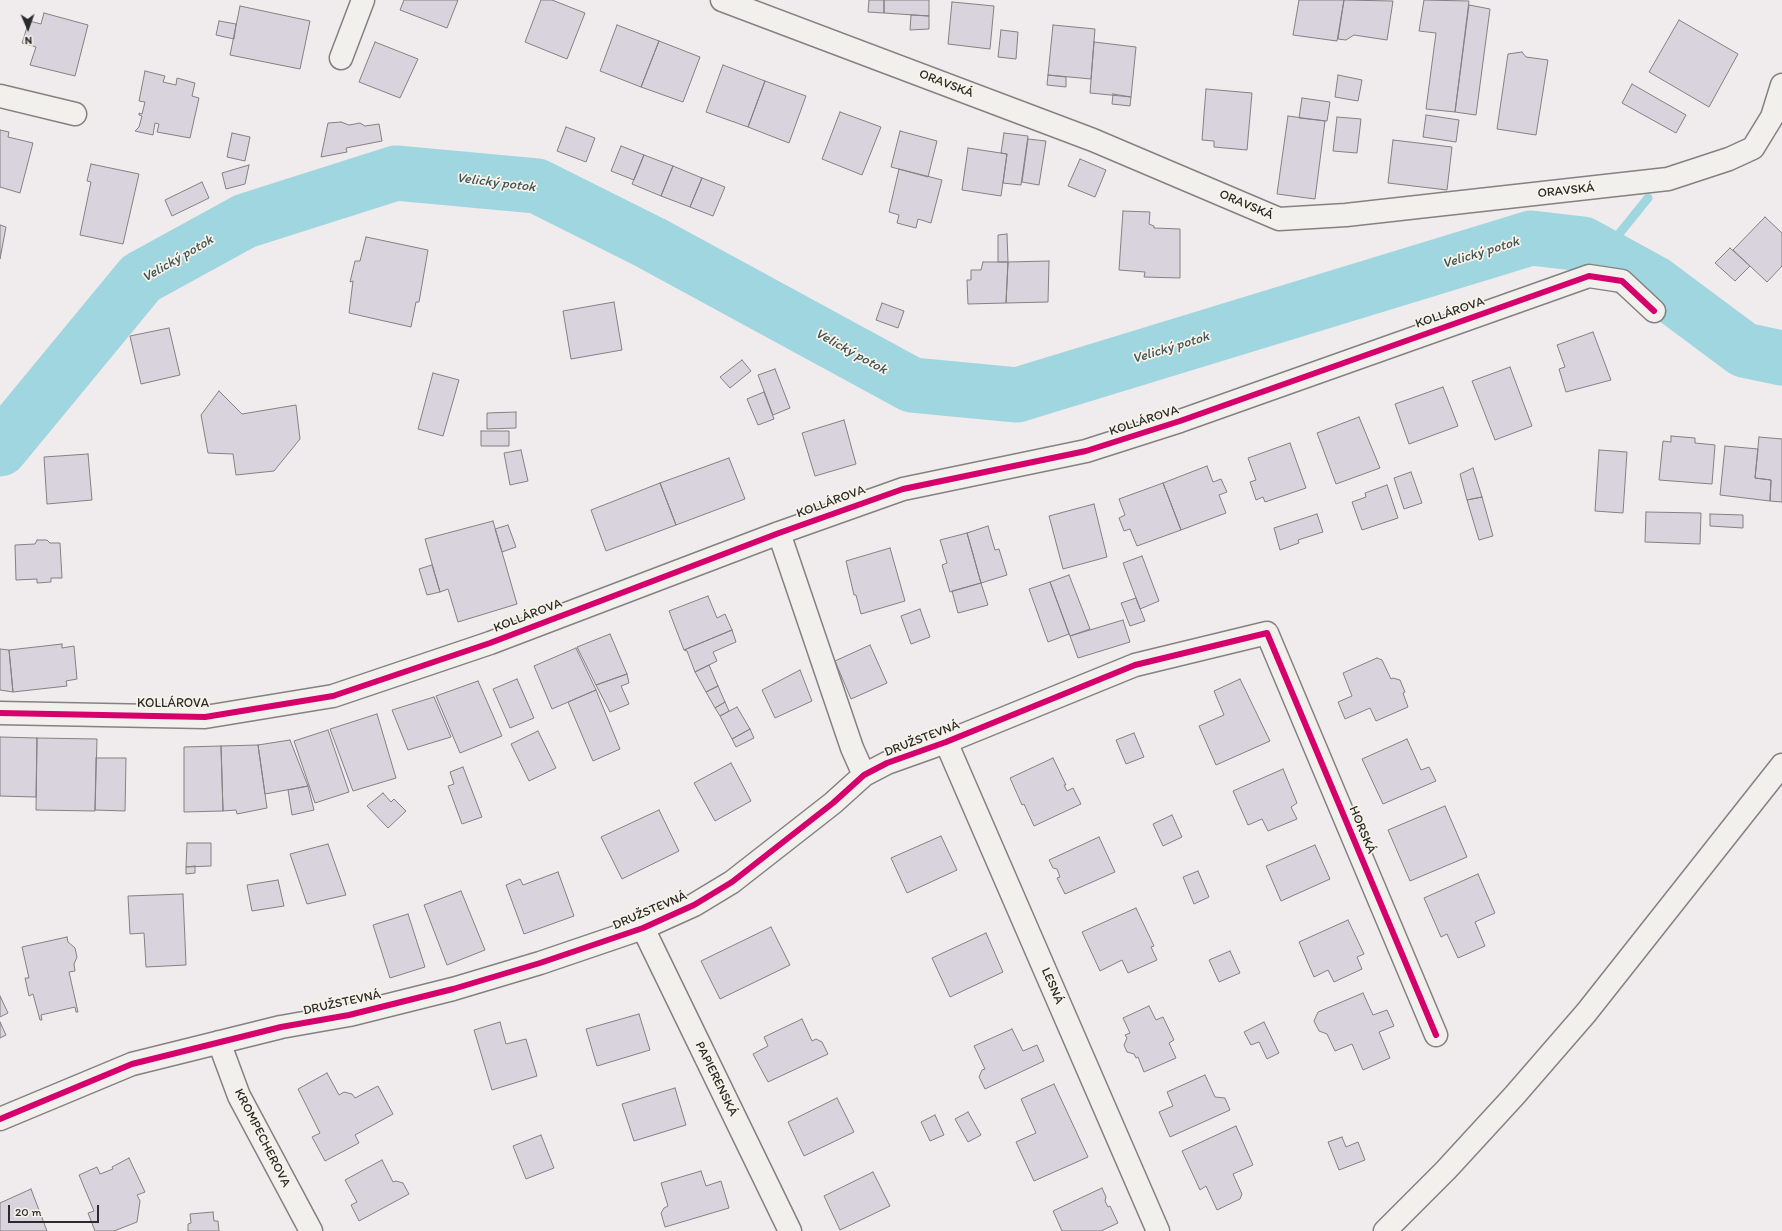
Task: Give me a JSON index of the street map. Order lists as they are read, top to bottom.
{
  "streets": {
    "street": [
      "ORAVSKÁ",
      "KOLLÁROVA",
      "DRUŽSTEVNÁ",
      "HORSKÁ",
      "LESNÁ",
      "PAPIERENSKÁ",
      "KROMPECHEROVA"
    ]
  },
  "crossings": [
    ["DRUŽSTEVNÁ", "HORSKÁ"],
    ["DRUŽSTEVNÁ", "LESNÁ"],
    ["DRUŽSTEVNÁ", "PAPIERENSKÁ"],
    ["DRUŽSTEVNÁ", "KROMPECHEROVA"]
  ],
  "water": ["Velický potok"],
  "scale_bar": "20 m",
  "north": "bottom"
}
